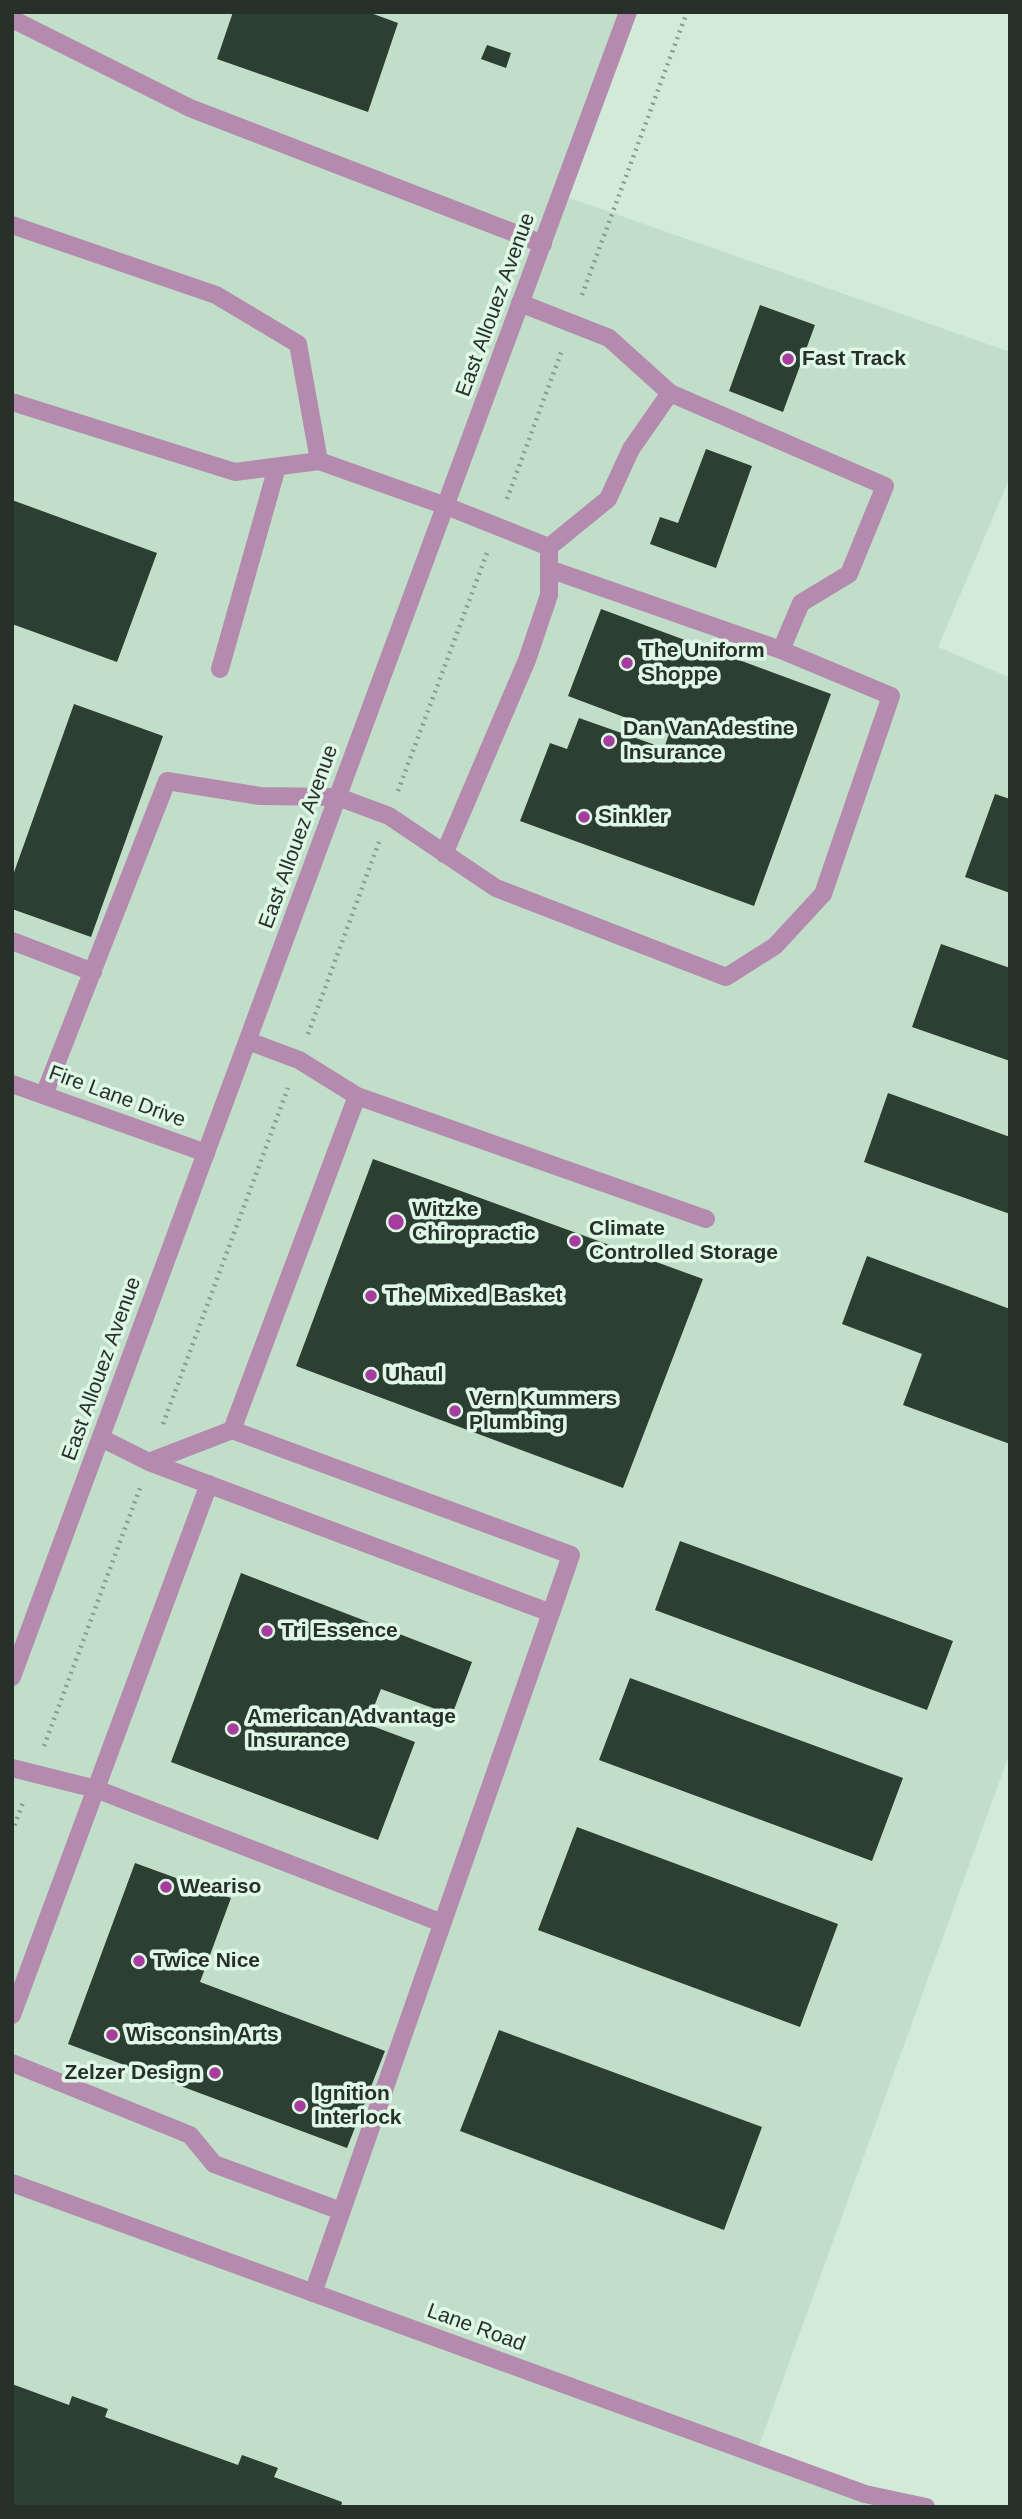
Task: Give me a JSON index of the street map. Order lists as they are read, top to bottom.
{
  "streets": {
    "street": ["East Allouez Avenue", "Fire Lane Drive", "Lane Road"]
  },
  "crossings": [
    ["East Allouez Avenue", "Fire Lane Drive"]
  ],
  "places": [
    "Fast Track",
    "The Uniform Shoppe",
    "Dan VanAdestine Insurance",
    "Sinkler",
    "Witzke Chiropractic",
    "Climate Controlled Storage",
    "The Mixed Basket",
    "Uhaul",
    "Vern Kummers Plumbing",
    "Tri Essence",
    "American Advantage Insurance",
    "Weariso",
    "Twice Nice",
    "Wisconsin Arts",
    "Zelzer Design",
    "Ignition Interlock"
  ]
}
